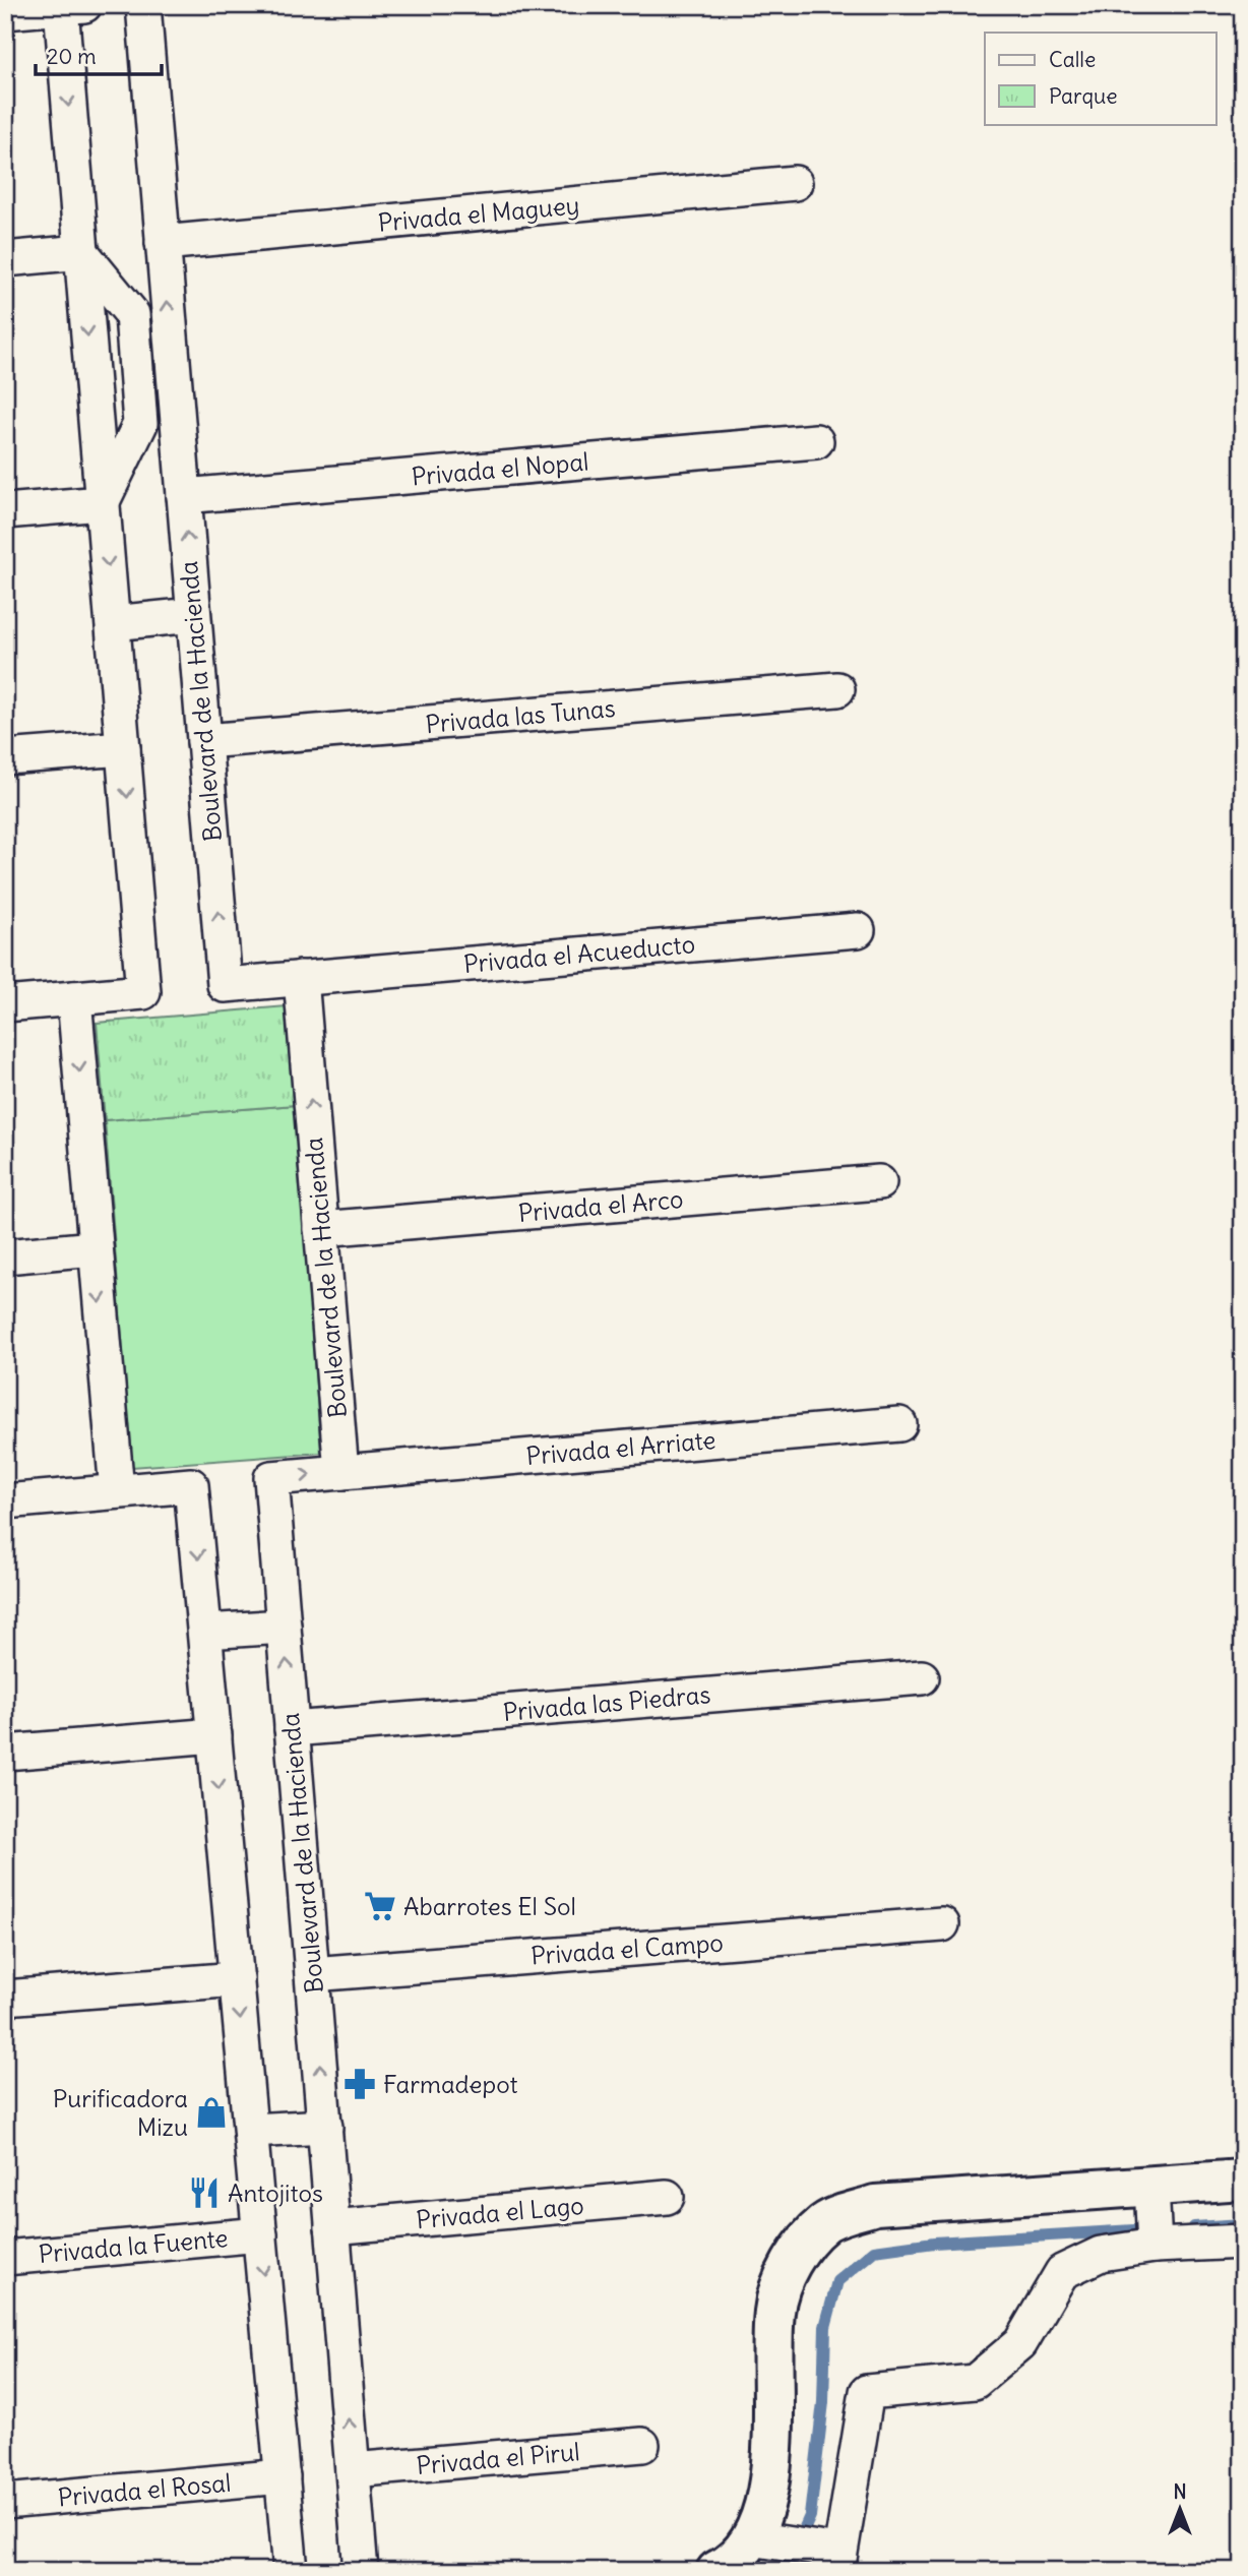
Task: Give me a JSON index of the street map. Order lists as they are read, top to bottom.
{
  "streets": {
    "street": [
      "Privada el Maguey",
      "Privada el Nopal",
      "Boulevard de la Hacienda",
      "Privada las Tunas",
      "Privada el Acueducto",
      "Privada el Arco",
      "Privada el Arriate",
      "Privada las Piedras",
      "Privada el Campo",
      "Privada el Lago",
      "Privada la Fuente",
      "Privada el Pirul",
      "Privada el Rosal"
    ]
  },
  "crossings": [
    ["Privada el Maguey", "Boulevard de la Hacienda"],
    ["Privada el Nopal", "Boulevard de la Hacienda"],
    ["Boulevard de la Hacienda", "Privada las Tunas"],
    ["Boulevard de la Hacienda", "Privada el Acueducto"],
    ["Boulevard de la Hacienda", "Privada el Arco"],
    ["Boulevard de la Hacienda", "Privada el Arriate"],
    ["Boulevard de la Hacienda", "Privada las Piedras"],
    ["Boulevard de la Hacienda", "Privada el Campo"],
    ["Boulevard de la Hacienda", "Privada el Lago"],
    ["Boulevard de la Hacienda", "Privada el Pirul"]
  ],
  "places": {
    "supermarket": ["Abarrotes El Sol"],
    "pharmacy": ["Farmadepot"],
    "shop": ["Purificadora Mizu"],
    "restaurant": ["Antojitos"]
  },
  "legend": ["Calle", "Parque"],
  "scale_bar": "20 m",
  "north": "top"
}
